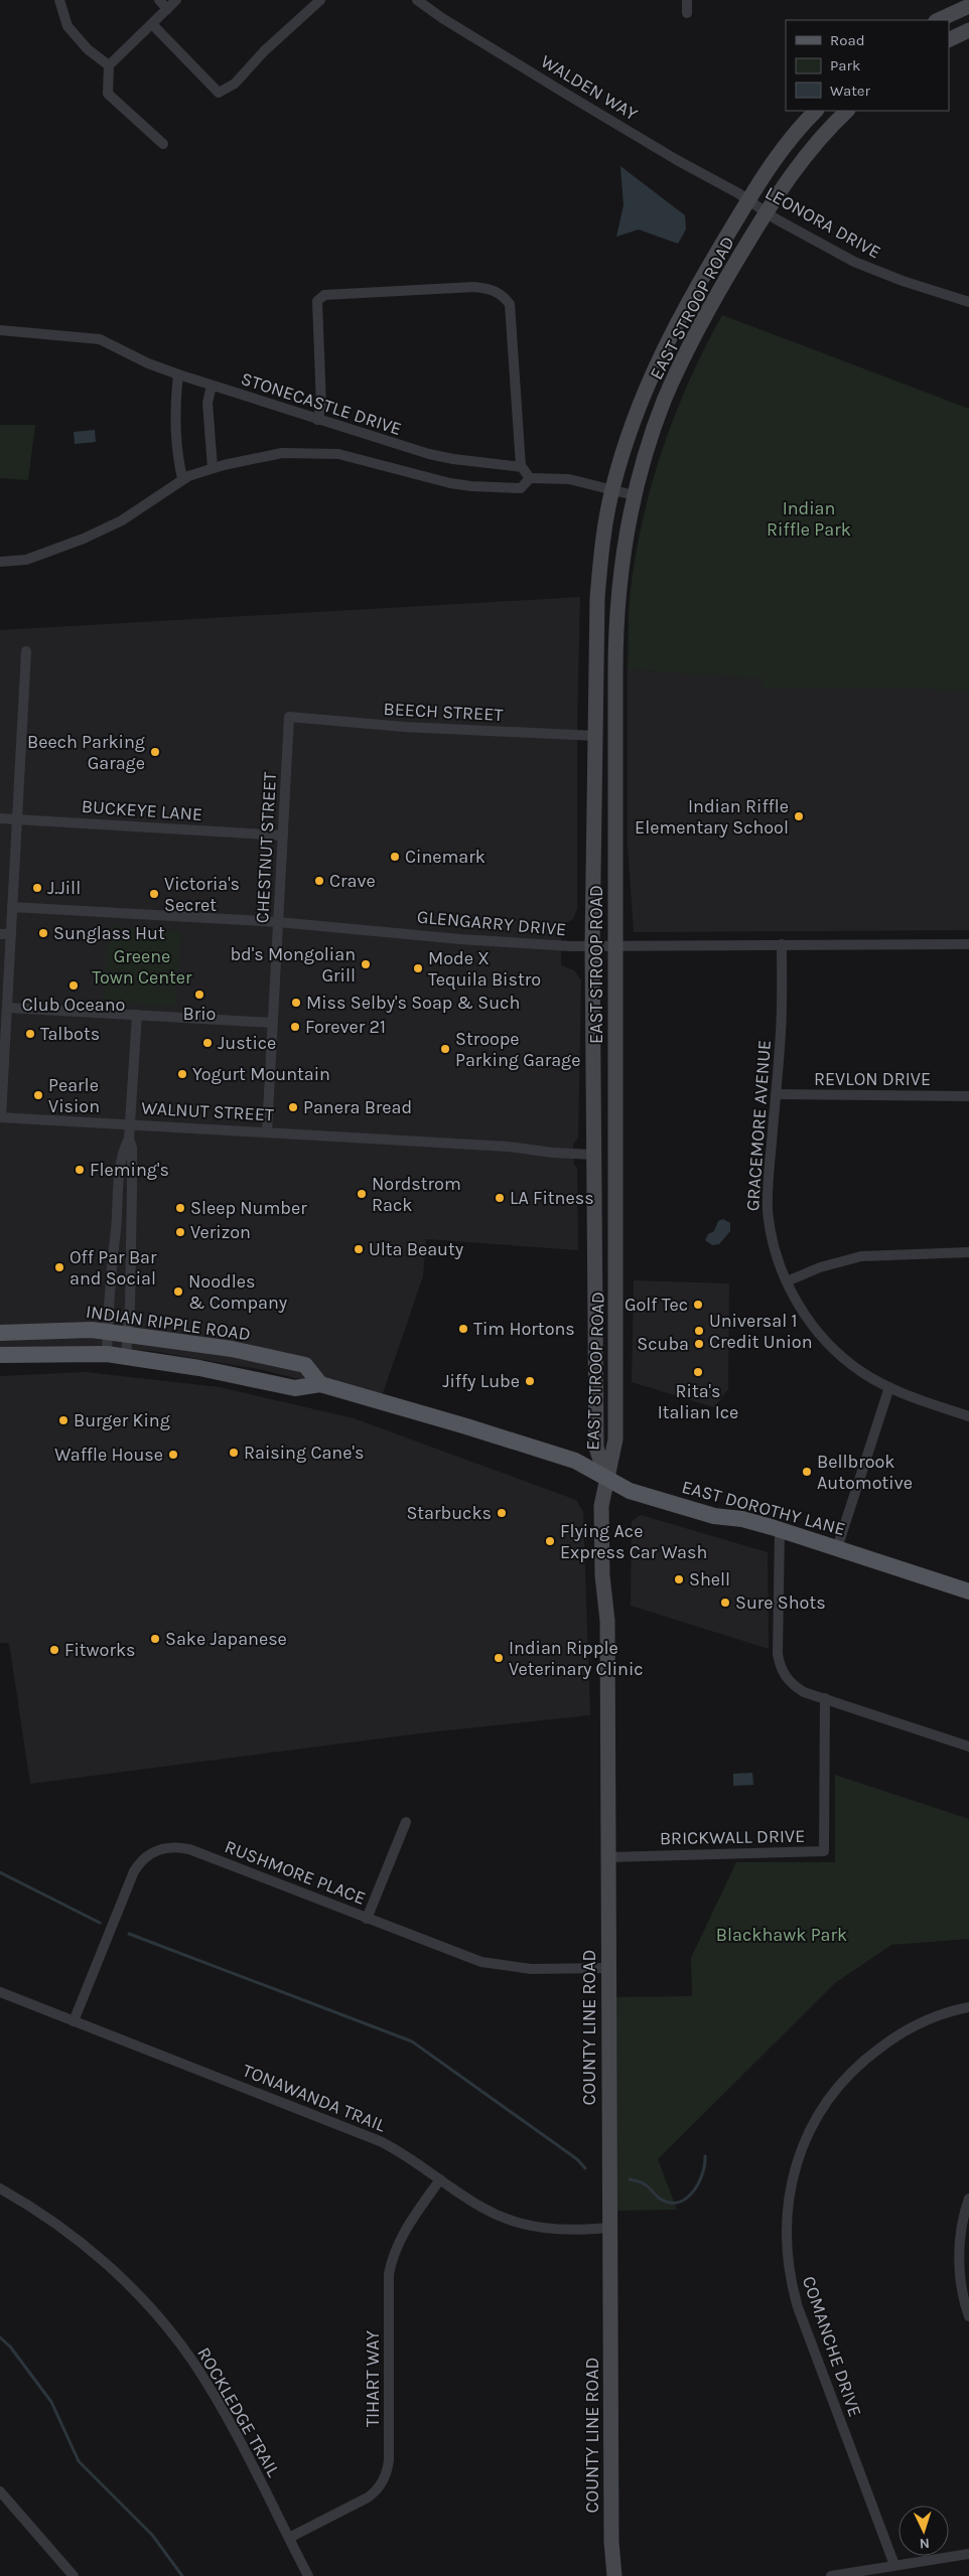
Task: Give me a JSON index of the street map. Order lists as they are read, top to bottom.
{
  "streets": {
    "main road": [
      "EAST STROOP ROAD",
      "INDIAN RIPPLE ROAD",
      "EAST DOROTHY LANE",
      "COUNTY LINE ROAD"
    ],
    "street": [
      "WALDEN WAY",
      "LEONORA DRIVE",
      "STONECASTLE DRIVE",
      "BEECH STREET",
      "BUCKEYE LANE",
      "CHESTNUT STREET",
      "GLENGARRY DRIVE",
      "REVLON DRIVE",
      "WALNUT STREET",
      "GRACEMORE AVENUE",
      "BRICKWALL DRIVE",
      "RUSHMORE PLACE",
      "TONAWANDA TRAIL",
      "COMANCHE DRIVE",
      "TIHART WAY",
      "ROCKLEDGE TRAIL"
    ]
  },
  "crossings": [
    ["WALDEN WAY", "LEONORA DRIVE"],
    ["WALDEN WAY", "EAST STROOP ROAD"],
    ["LEONORA DRIVE", "EAST STROOP ROAD"],
    ["EAST STROOP ROAD", "BEECH STREET"],
    ["EAST STROOP ROAD", "GLENGARRY DRIVE"],
    ["EAST STROOP ROAD", "WALNUT STREET"],
    ["EAST STROOP ROAD", "EAST DOROTHY LANE"],
    ["EAST STROOP ROAD", "COUNTY LINE ROAD"],
    ["BEECH STREET", "CHESTNUT STREET"],
    ["BUCKEYE LANE", "CHESTNUT STREET"],
    ["CHESTNUT STREET", "GLENGARRY DRIVE"],
    ["CHESTNUT STREET", "WALNUT STREET"],
    ["GLENGARRY DRIVE", "GRACEMORE AVENUE"],
    ["REVLON DRIVE", "GRACEMORE AVENUE"],
    ["EAST DOROTHY LANE", "COUNTY LINE ROAD"],
    ["BRICKWALL DRIVE", "COUNTY LINE ROAD"],
    ["RUSHMORE PLACE", "COUNTY LINE ROAD"],
    ["RUSHMORE PLACE", "TONAWANDA TRAIL"],
    ["COUNTY LINE ROAD", "TONAWANDA TRAIL"],
    ["TONAWANDA TRAIL", "TIHART WAY"],
    ["TIHART WAY", "ROCKLEDGE TRAIL"]
  ],
  "parks": ["Indian Riffle Park", "Greene Town Center", "Blackhawk Park"],
  "places": [
    "Beech Parking Garage",
    "Indian Riffle Elementary School",
    "Cinemark",
    "Crave",
    "J.Jill",
    "Victoria's Secret",
    "Sunglass Hut",
    "bd's Mongolian Grill",
    "Mode X Tequila Bistro",
    "Club Oceano",
    "Brio",
    "Miss Selby's Soap & Such",
    "Forever 21",
    "Talbots",
    "Justice",
    "Stroope Parking Garage",
    "Yogurt Mountain",
    "Pearle Vision",
    "Panera Bread",
    "Fleming's",
    "Nordstrom Rack",
    "LA Fitness",
    "Sleep Number",
    "Verizon",
    "Ulta Beauty",
    "Off Par Bar and Social",
    "Noodles & Company",
    "Golf Tec",
    "Tim Hortons",
    "Universal 1 Credit Union",
    "Scuba",
    "Rita's Italian Ice",
    "Jiffy Lube",
    "Burger King",
    "Raising Cane's",
    "Waffle House",
    "Bellbrook Automotive",
    "Starbucks",
    "Flying Ace Express Car Wash",
    "Shell",
    "Sure Shots",
    "Sake Japanese",
    "Fitworks",
    "Indian Ripple Veterinary Clinic"
  ],
  "legend": ["Road", "Park", "Water"],
  "north": "bottom"
}
